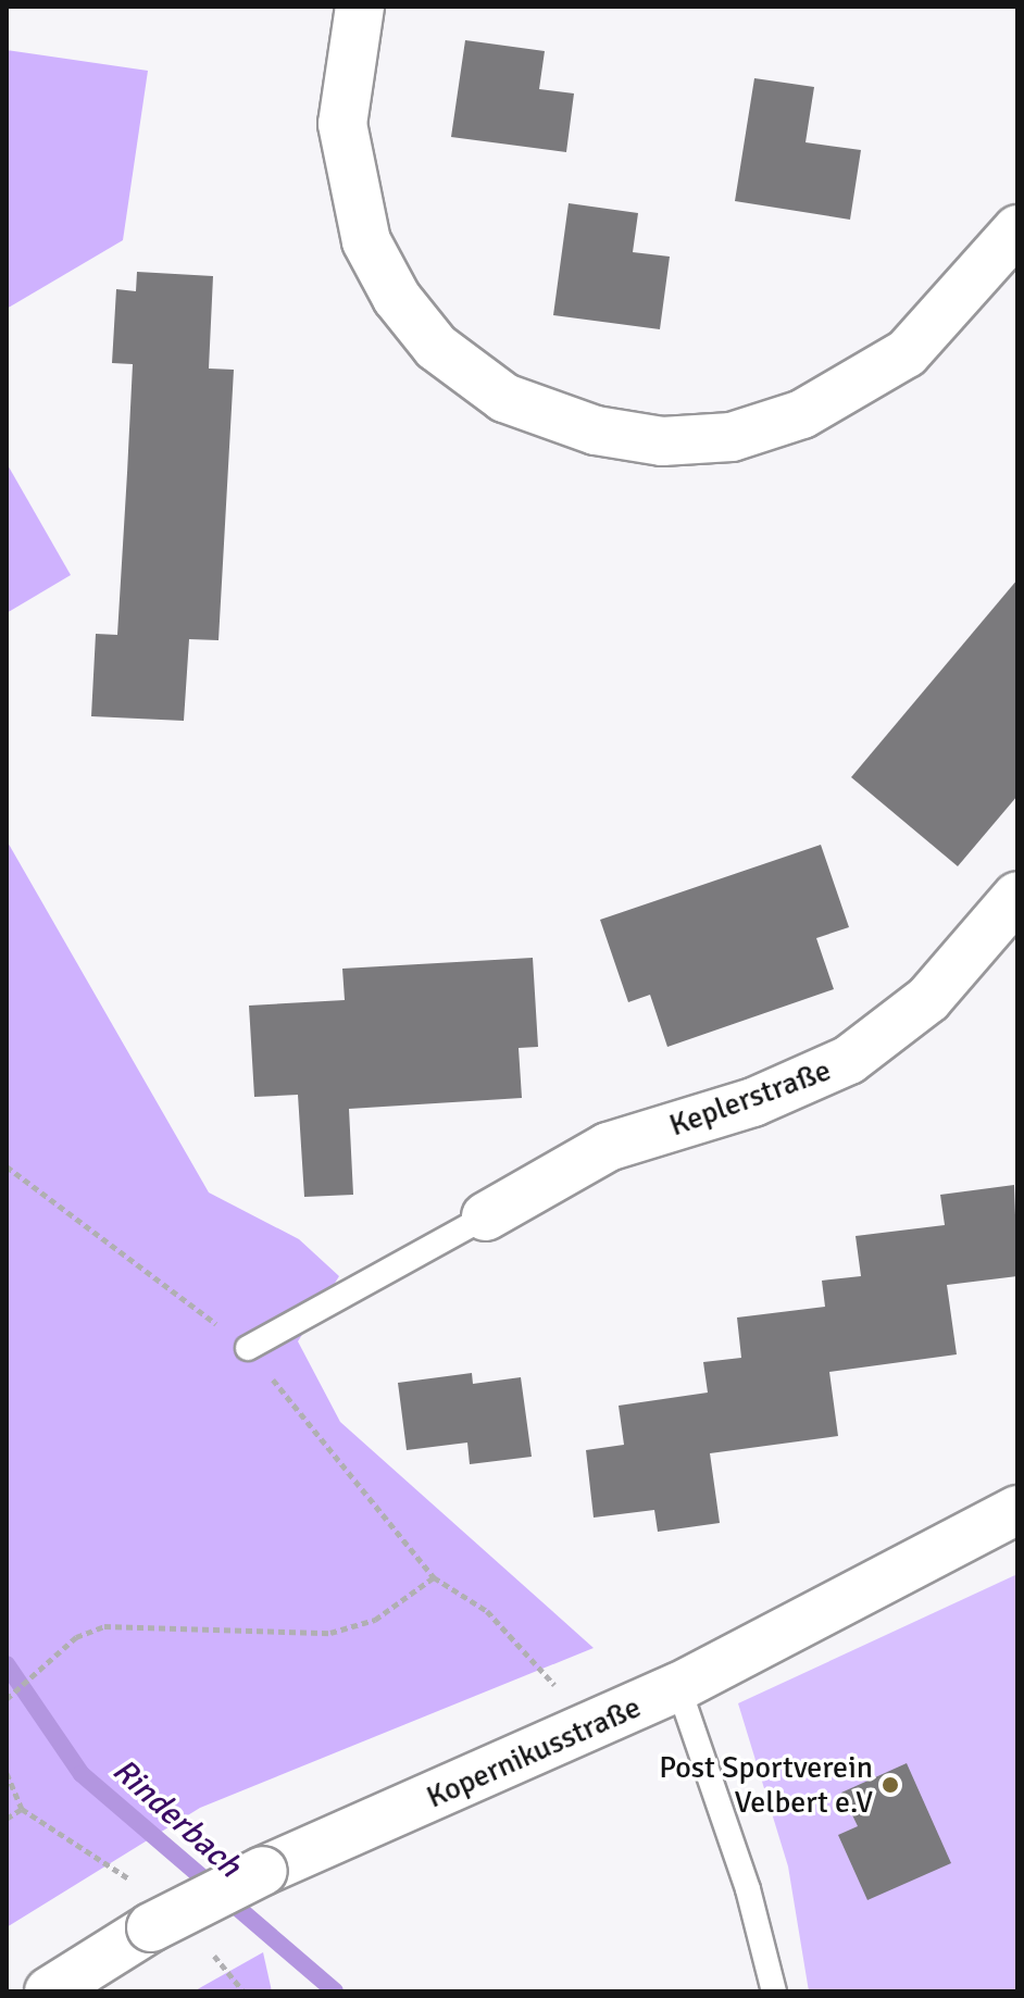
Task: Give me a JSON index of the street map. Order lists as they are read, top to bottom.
{
  "streets": {
    "street": ["Keplerstraße", "Kopernikusstraße"]
  },
  "water": ["Rinderbach"],
  "places": ["Post Sportverein Velbert e.V"]
}
